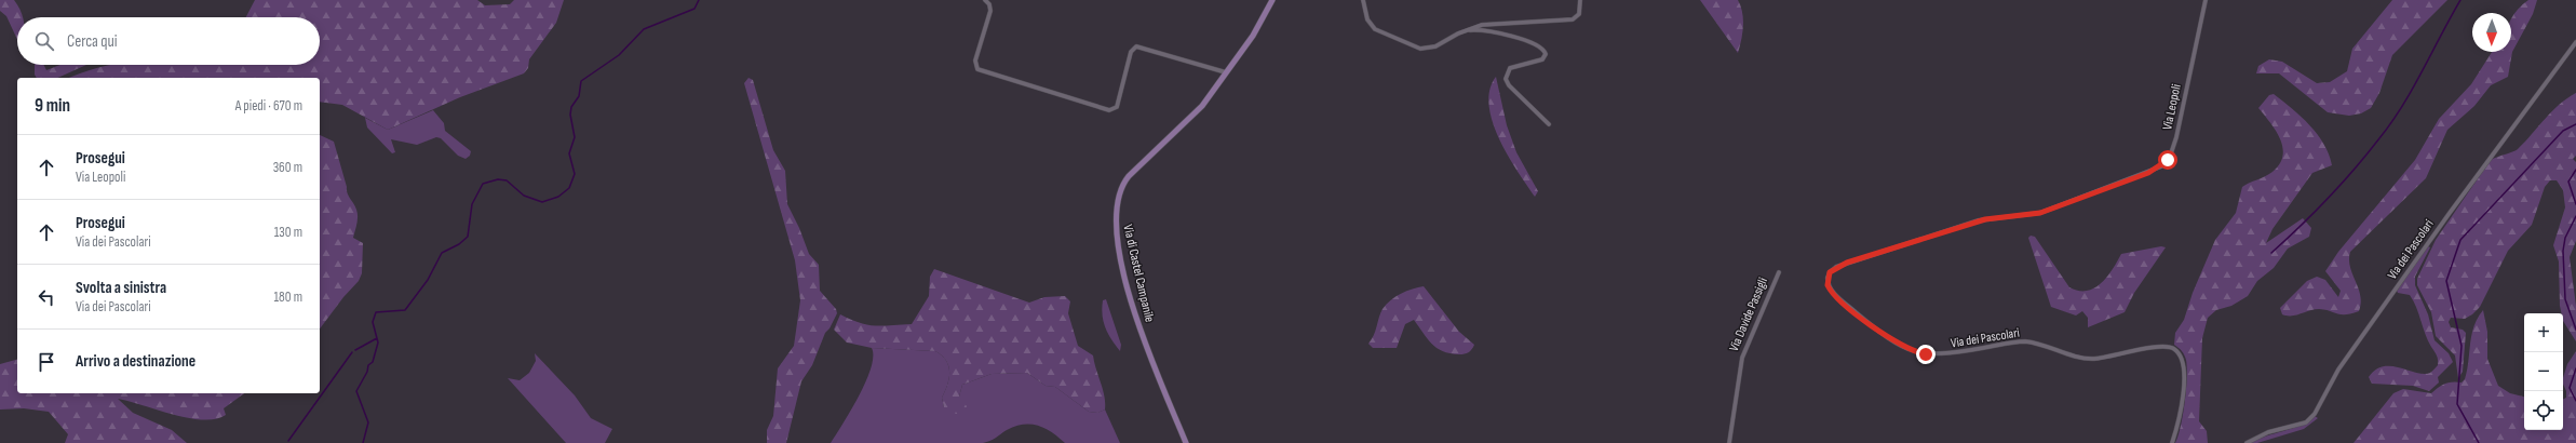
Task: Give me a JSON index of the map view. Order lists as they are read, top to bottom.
{
  "streets": {
    "street": [
      "Via Leopoli",
      "Via dei Pascolari",
      "Via di Castel Campanile",
      "Via Davide Passigli"
    ]
  },
  "crossings": [
    ["Via Leopoli", "Via dei Pascolari"]
  ],
  "north": "bottom",
  "page": {
    "search": "Cerca qui",
    "heading": ["9 min", "A piedi · 670 m"],
    "list": [
      ["Prosegui", "Via Leopoli", "360 m"],
      ["Prosegui", "Via dei Pascolari", "130 m"],
      ["Svolta a sinistra", "Via dei Pascolari", "180 m"],
      "Arrivo a destinazione"
    ],
    "map_buttons": ["+", "−"]
  }
}
